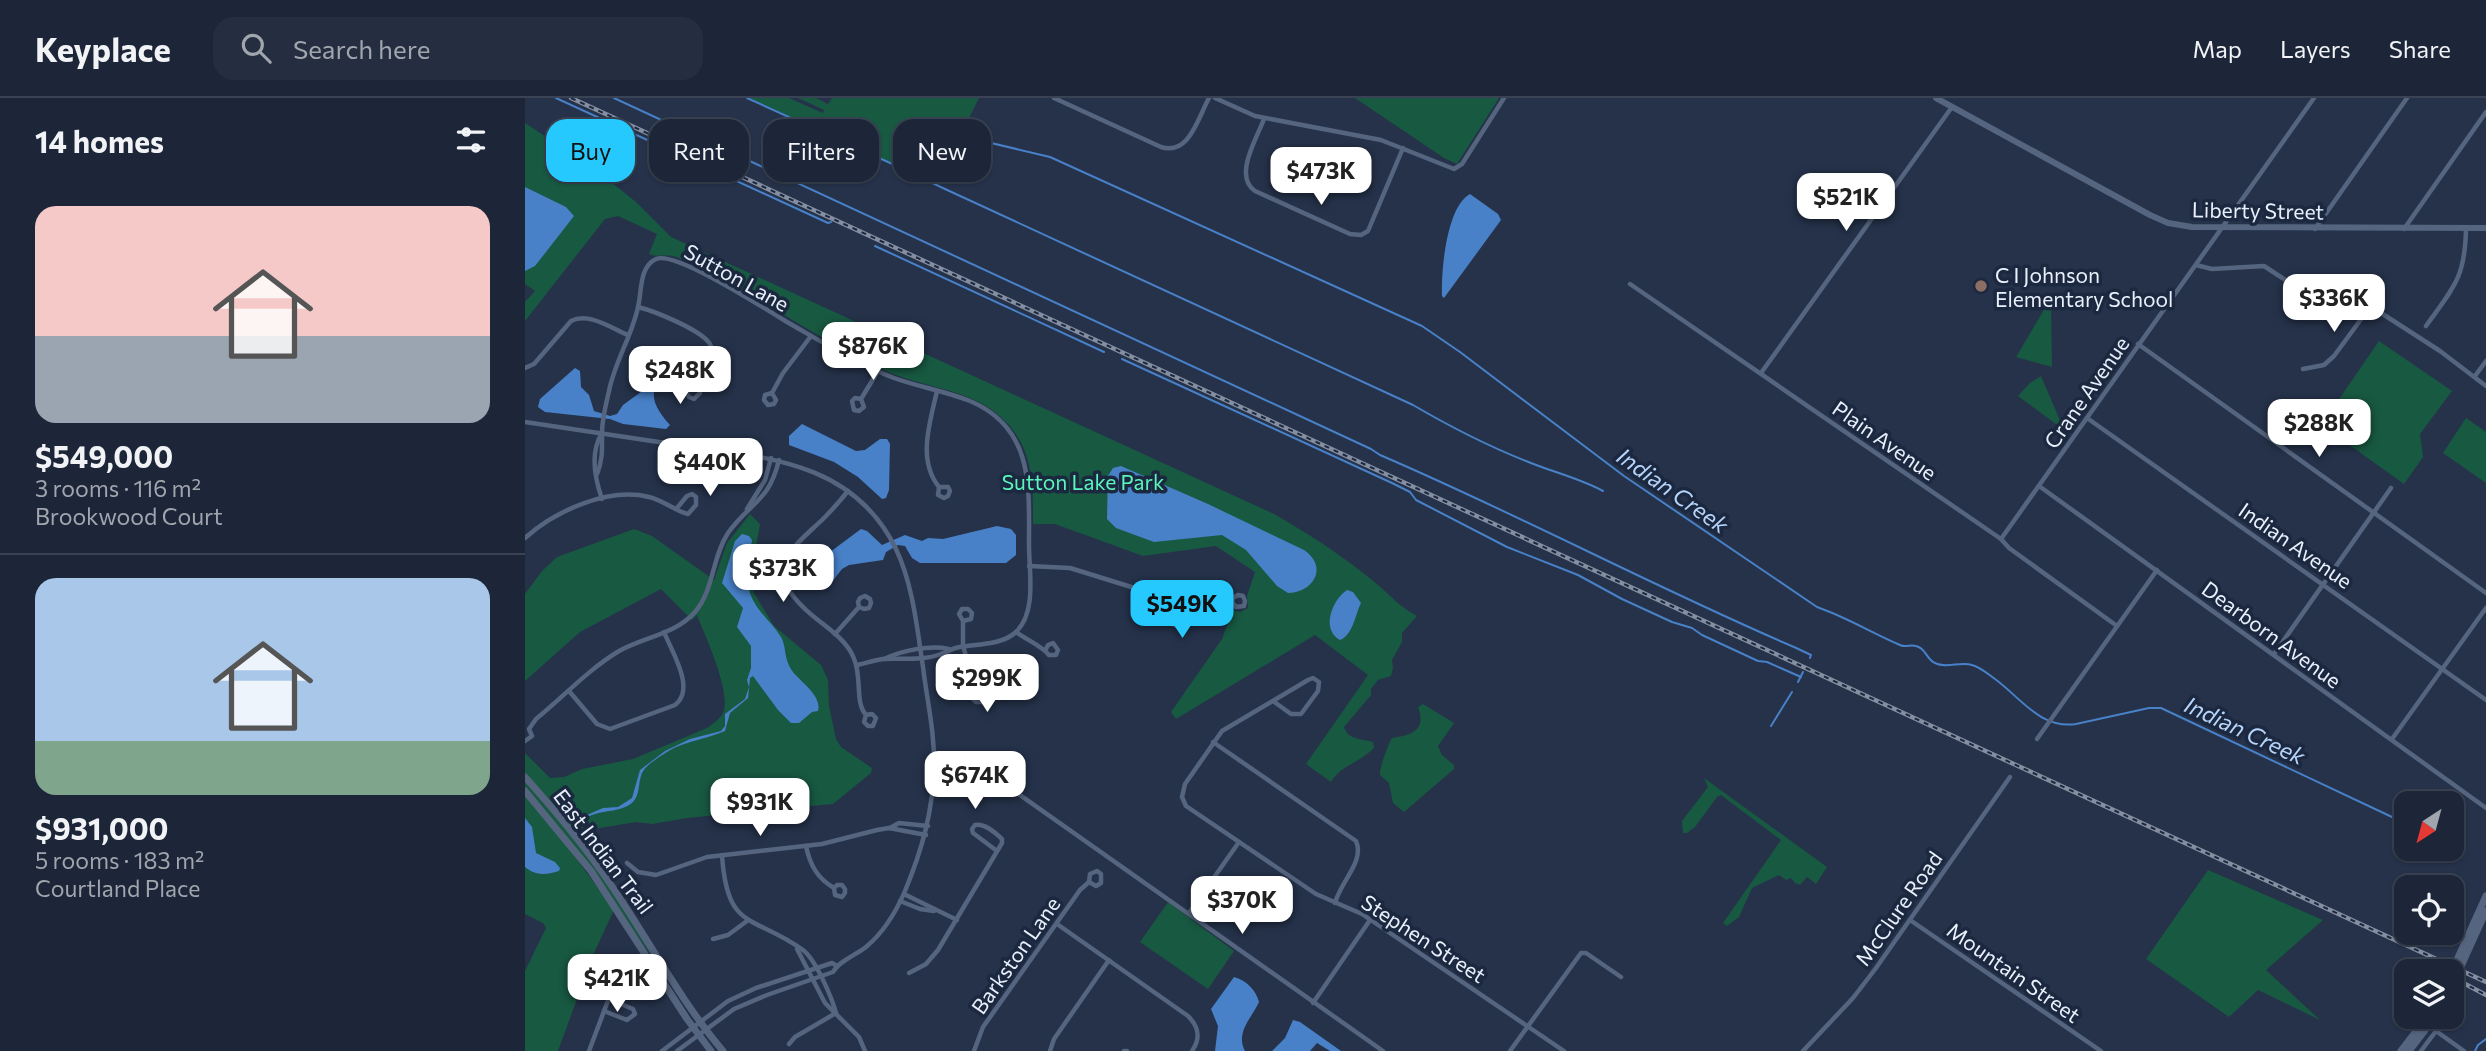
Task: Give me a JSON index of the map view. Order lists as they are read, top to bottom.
{
  "streets": {
    "main road": ["East Indian Trail"],
    "street": [
      "Liberty Street",
      "Sutton Lane",
      "Crane Avenue",
      "Plain Avenue",
      "Indian Avenue",
      "Dearborn Avenue",
      "McClure Road",
      "Stephen Street",
      "Barkston Lane",
      "Mountain Street"
    ]
  },
  "crossings": [
    ["Liberty Street", "Crane Avenue"],
    ["Crane Avenue", "Plain Avenue"],
    ["Crane Avenue", "Indian Avenue"],
    ["Crane Avenue", "Dearborn Avenue"],
    ["McClure Road", "Mountain Street"]
  ],
  "water": ["Indian Creek"],
  "parks": ["Sutton Lake Park"],
  "places": ["C I Johnson Elementary School"],
  "north": "bottom left",
  "page": {
    "header": "Keyplace",
    "search": "Search here",
    "nav": ["Map", "Layers", "Share"],
    "heading": "14 homes",
    "chip": [
      "Buy",
      "Rent",
      "Filters",
      "New"
    ],
    "price": [
      "$473K",
      "$521K",
      "$336K",
      "$876K",
      "$248K",
      "$288K",
      "$440K",
      "$373K",
      "$549K",
      "$299K",
      "$674K",
      "$931K",
      "$370K",
      "$421K"
    ],
    "list": [
      {
        "name": "$549,000",
        "note": "3 rooms · 116 m² · Brookwood Court"
      },
      {
        "name": "$931,000",
        "note": "5 rooms · 183 m² · Courtland Place"
      }
    ]
  }
}
